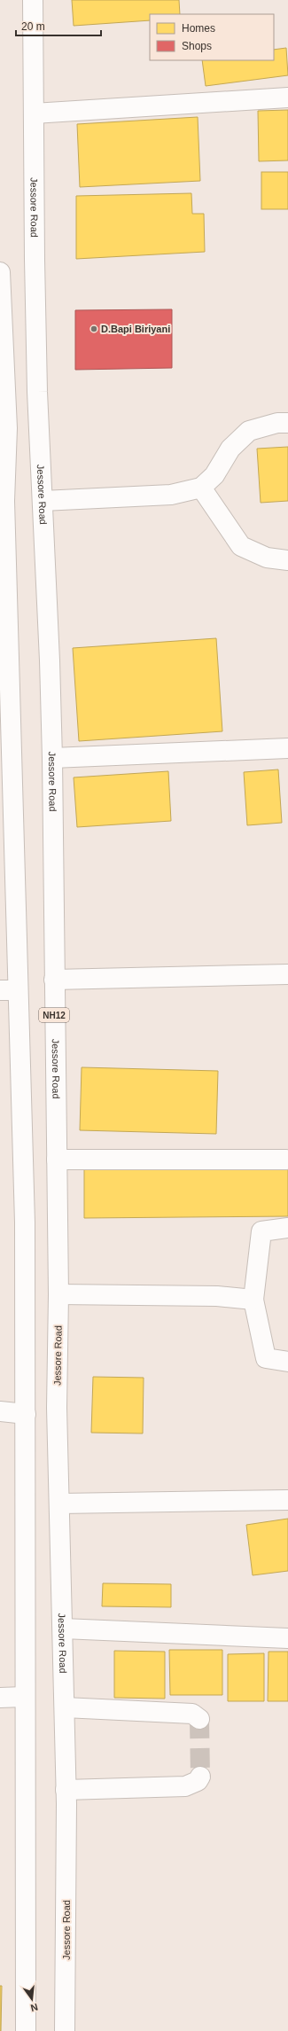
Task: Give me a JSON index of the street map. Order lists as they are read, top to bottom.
{
  "streets": {
    "main road": ["Jessore Road", "NH12"]
  },
  "places": ["D.Bapi Biriyani"],
  "legend": ["Homes", "Shops"],
  "scale_bar": "20 m",
  "north": "bottom"
}
